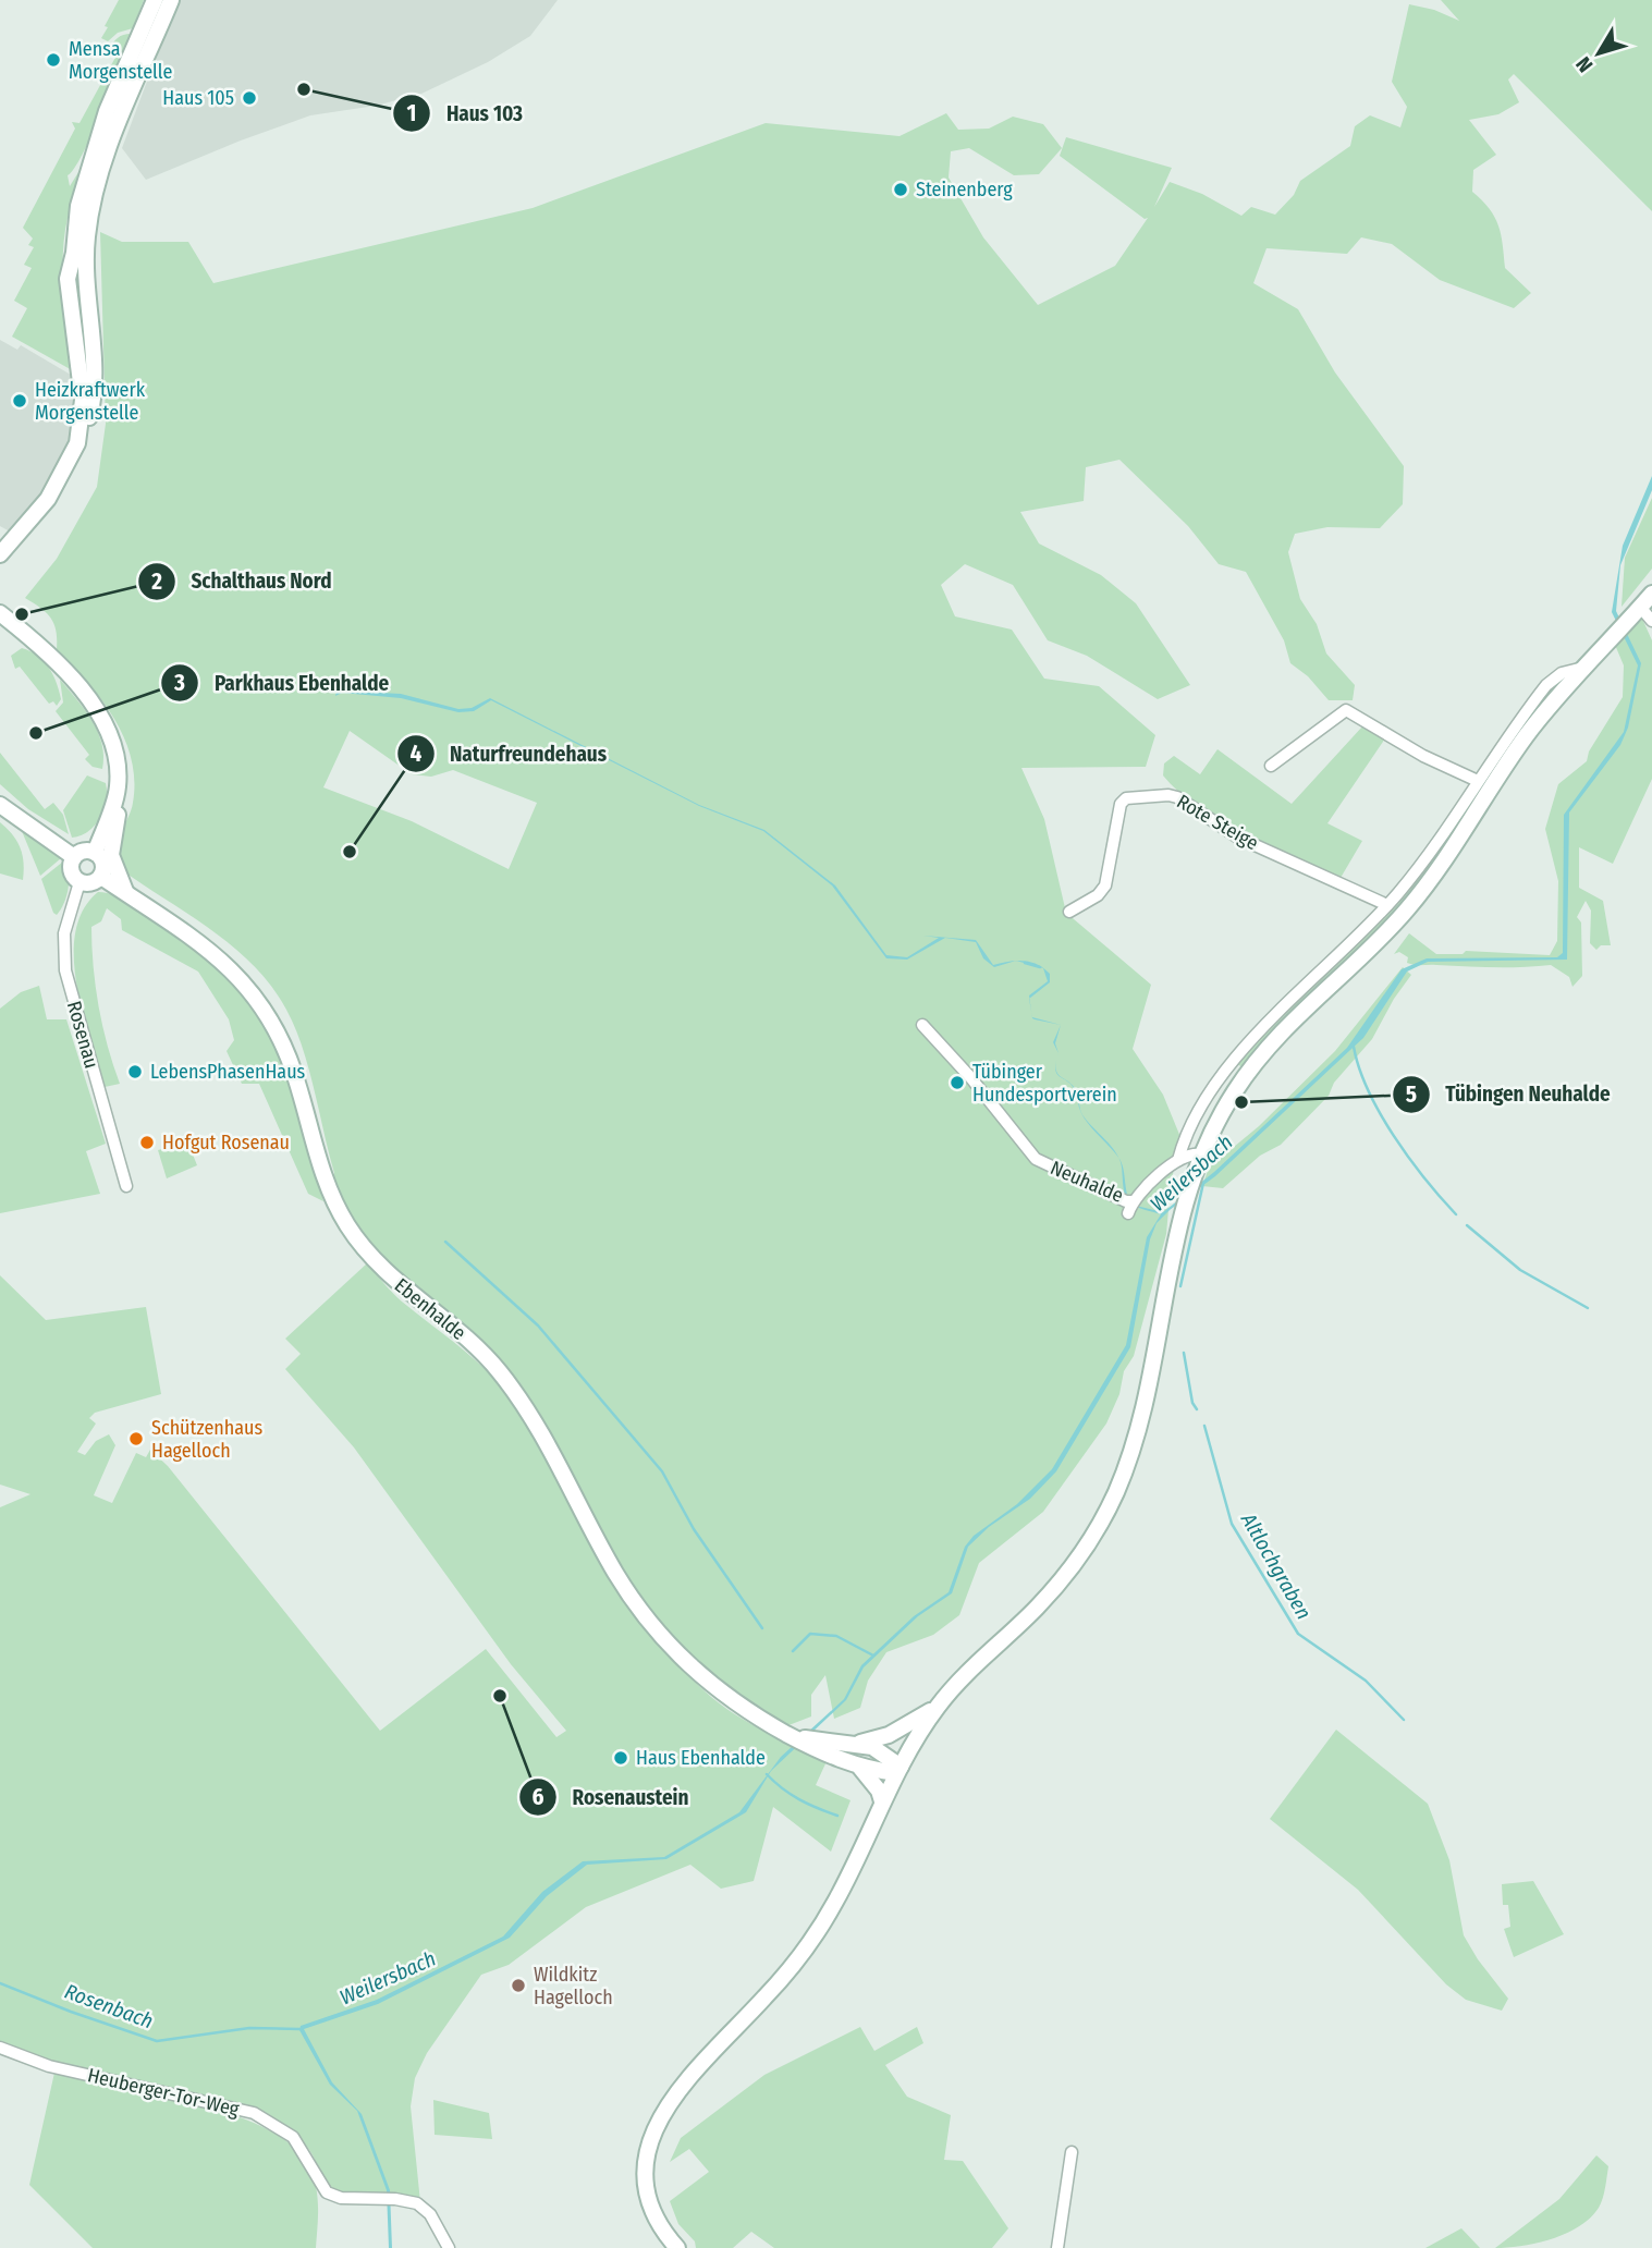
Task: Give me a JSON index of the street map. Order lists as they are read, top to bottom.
{
  "streets": {
    "street": [
      "Rote Steige",
      "Rosenau",
      "Neuhalde",
      "Ebenhalde",
      "Heuberger-Tor-Weg"
    ]
  },
  "crossings": [
    ["Rosenau", "Ebenhalde"]
  ],
  "water": ["Weilersbach", "Altlochgraben", "Rosenbach"],
  "places": [
    "Mensa Morgenstelle",
    "Haus 103",
    "Haus 105",
    "Steinenberg",
    "Heizkraftwerk Morgenstelle",
    "Schalthaus Nord",
    "Parkhaus Ebenhalde",
    "Naturfreundehaus",
    "LebensPhasenHaus",
    "Tübinger Hundesportverein",
    "Tübingen Neuhalde",
    "Hofgut Rosenau",
    "Schützenhaus Hagelloch",
    "Rosenaustein",
    "Haus Ebenhalde",
    "Wildkitz Hagelloch"
  ],
  "north": "bottom left"
}
